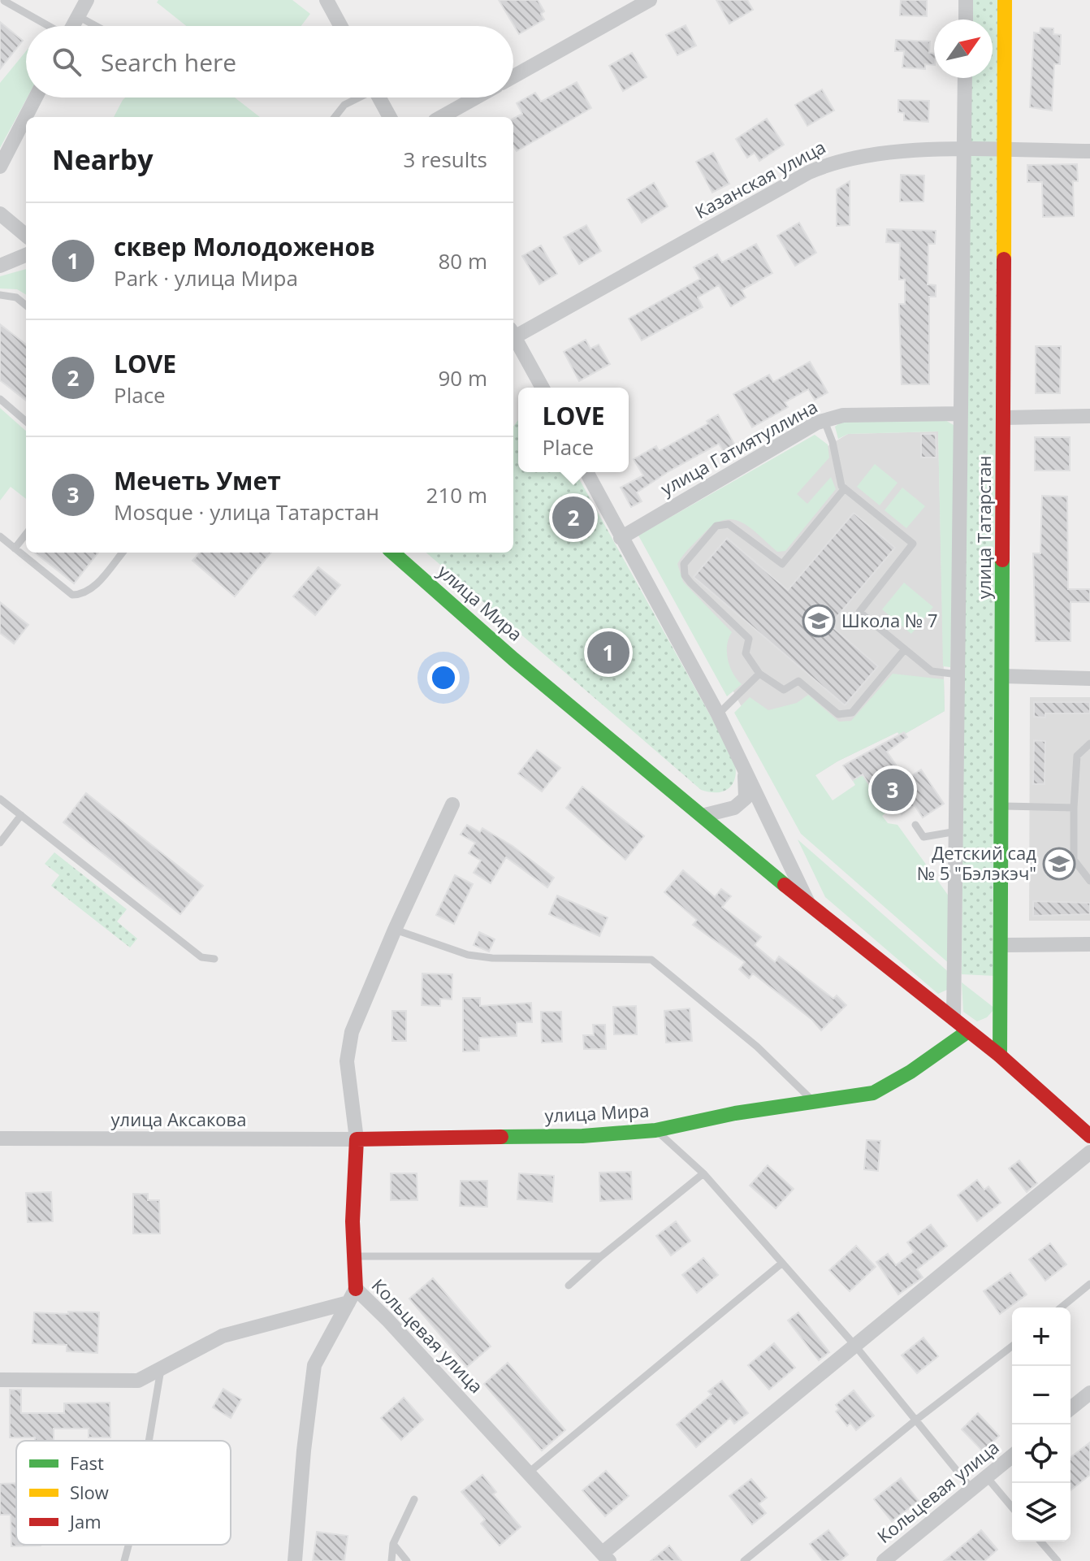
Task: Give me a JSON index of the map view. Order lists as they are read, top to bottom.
{
  "streets": {
    "street": [
      "Казанская улица",
      "улица Гатиятуллина",
      "улица Татарстан",
      "улица Мира",
      "улица Аксакова",
      "Кольцевая улица"
    ]
  },
  "crossings": [
    ["Казанская улица", "улица Татарстан"],
    ["улица Гатиятуллина", "улица Татарстан"],
    ["улица Татарстан", "улица Мира"],
    ["улица Мира", "улица Аксакова"]
  ],
  "places": {
    "school or university": ["Школа № 7", "Детский сад № 5 \"Бэлэкэч\""]
  },
  "legend": ["Fast", "Slow", "Jam"],
  "north": "top right",
  "page": {
    "search": "Search here",
    "heading": ["Nearby", "3 results"],
    "list": [
      {
        "mark": "1",
        "name": "сквер Молодоженов",
        "note": "Park · улица Мира",
        "value": "80 m"
      },
      {
        "mark": "2",
        "name": "LOVE",
        "note": "Place",
        "value": "90 m"
      },
      {
        "mark": "3",
        "name": "Мечеть Умет",
        "note": "Mosque · улица Татарстан",
        "value": "210 m"
      }
    ],
    "popup": ["LOVE", "Place"],
    "pins": ["2", "1", "3"],
    "map_buttons": ["+", "−"]
  }
}
